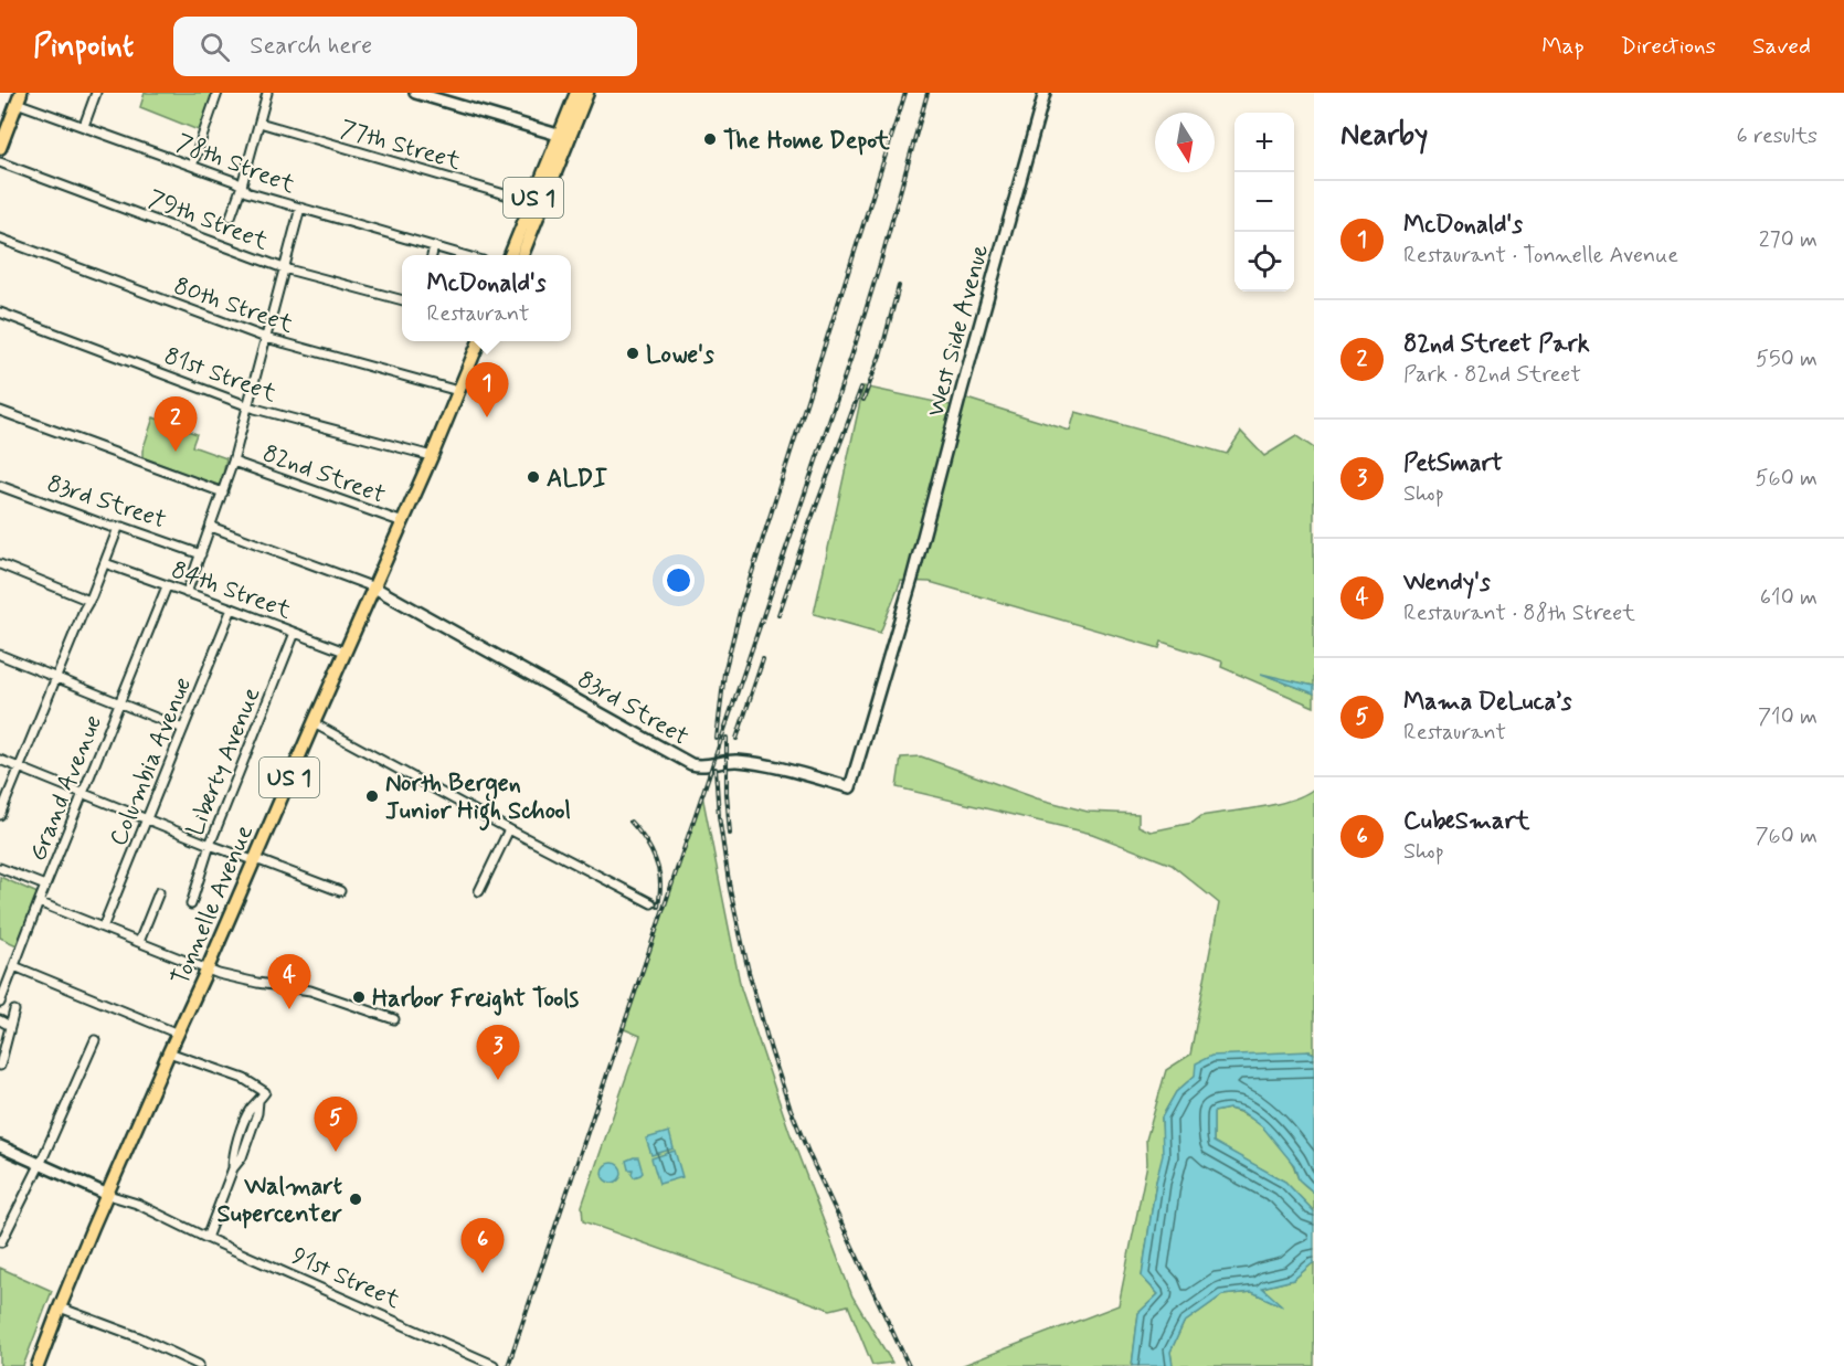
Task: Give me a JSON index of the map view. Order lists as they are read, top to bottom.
{
  "streets": {
    "main road": ["US 1", "Tonnelle Avenue"],
    "street": [
      "77th Street",
      "78th Street",
      "79th Street",
      "80th Street",
      "West Side Avenue",
      "81st Street",
      "82nd Street",
      "83rd Street",
      "84th Street",
      "Columbia Avenue",
      "Liberty Avenue",
      "Grand Avenue",
      "91st Street"
    ]
  },
  "crossings": [
    ["77th Street", "US 1"],
    ["US 1", "Tonnelle Avenue"],
    ["80th Street", "Tonnelle Avenue"],
    ["West Side Avenue", "83rd Street"],
    ["81st Street", "Tonnelle Avenue"],
    ["82nd Street", "Tonnelle Avenue"],
    ["83rd Street", "Tonnelle Avenue"],
    ["84th Street", "Columbia Avenue"],
    ["84th Street", "Liberty Avenue"],
    ["84th Street", "Grand Avenue"],
    ["84th Street", "Tonnelle Avenue"],
    ["Tonnelle Avenue", "91st Street"]
  ],
  "places": [
    "The Home Depot",
    "Lowe's",
    "ALDI",
    "North Bergen Junior High School",
    "Harbor Freight Tools",
    "Walmart Supercenter"
  ],
  "north": "bottom",
  "page": {
    "header": "Pinpoint",
    "search": "Search here",
    "nav": ["Map", "Directions", "Saved"],
    "heading": ["Nearby", "6 results"],
    "map_buttons": ["+", "−"],
    "list": [
      {
        "mark": "1",
        "name": "McDonald's",
        "note": "Restaurant · Tonnelle Avenue",
        "value": "270 m"
      },
      {
        "mark": "2",
        "name": "82nd Street Park",
        "note": "Park · 82nd Street",
        "value": "550 m"
      },
      {
        "mark": "3",
        "name": "PetSmart",
        "note": "Shop",
        "value": "560 m"
      },
      {
        "mark": "4",
        "name": "Wendy's",
        "note": "Restaurant · 88th Street",
        "value": "610 m"
      },
      {
        "mark": "5",
        "name": "Mama DeLuca’s",
        "note": "Restaurant",
        "value": "710 m"
      },
      {
        "mark": "6",
        "name": "CubeSmart",
        "note": "Shop",
        "value": "760 m"
      }
    ],
    "popup": ["McDonald's", "Restaurant"],
    "pins": [
      "1",
      "2",
      "4",
      "3",
      "5",
      "6"
    ]
  }
}
